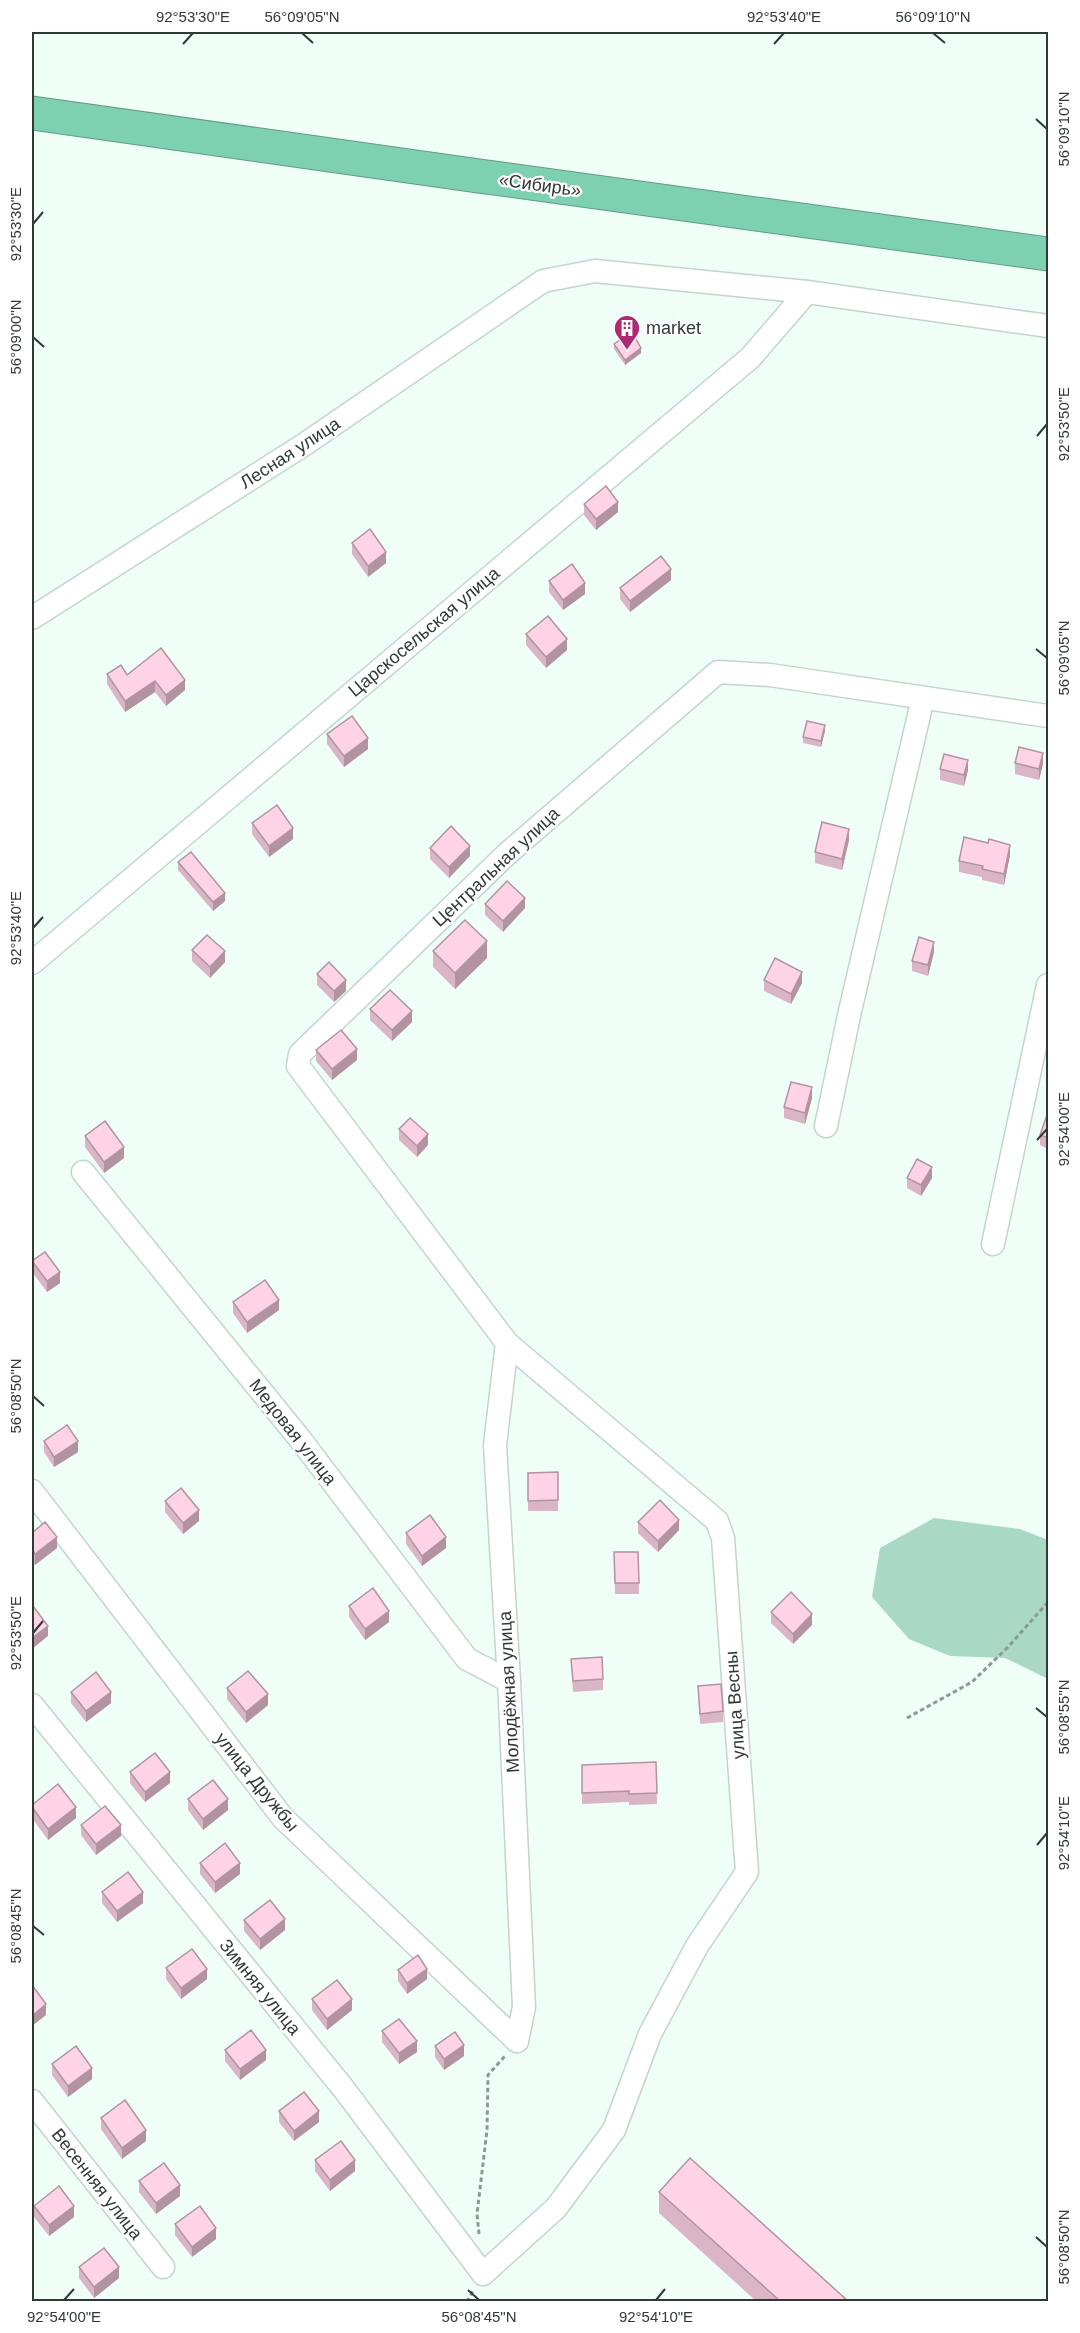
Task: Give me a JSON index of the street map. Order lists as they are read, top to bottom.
{
  "streets": {
    "highway": ["«Сибирь»"],
    "street": [
      "Лесная улица",
      "Царскосельская улица",
      "Центральная улица",
      "Медовая улица",
      "Молодёжная улица",
      "улица Весны",
      "улица Дружбы",
      "Зимняя улица",
      "Весенняя улица"
    ]
  },
  "crossings": [
    ["Лесная улица", "Царскосельская улица"],
    ["Центральная улица", "Молодёжная улица"],
    ["Центральная улица", "улица Весны"],
    ["Медовая улица", "Молодёжная улица"],
    ["Молодёжная улица", "улица Дружбы"],
    ["улица Весны", "Зимняя улица"]
  ],
  "places": {
    "building": ["market"]
  },
  "coordinates": [
    "92°53'30\"E",
    "56°09'05\"N",
    "92°53'40\"E",
    "56°09'10\"N",
    "56°09'00\"N",
    "92°53'50\"E",
    "92°54'00\"E",
    "56°08'50\"N",
    "56°08'55\"N",
    "92°54'10\"E",
    "56°08'45\"N"
  ]
}
